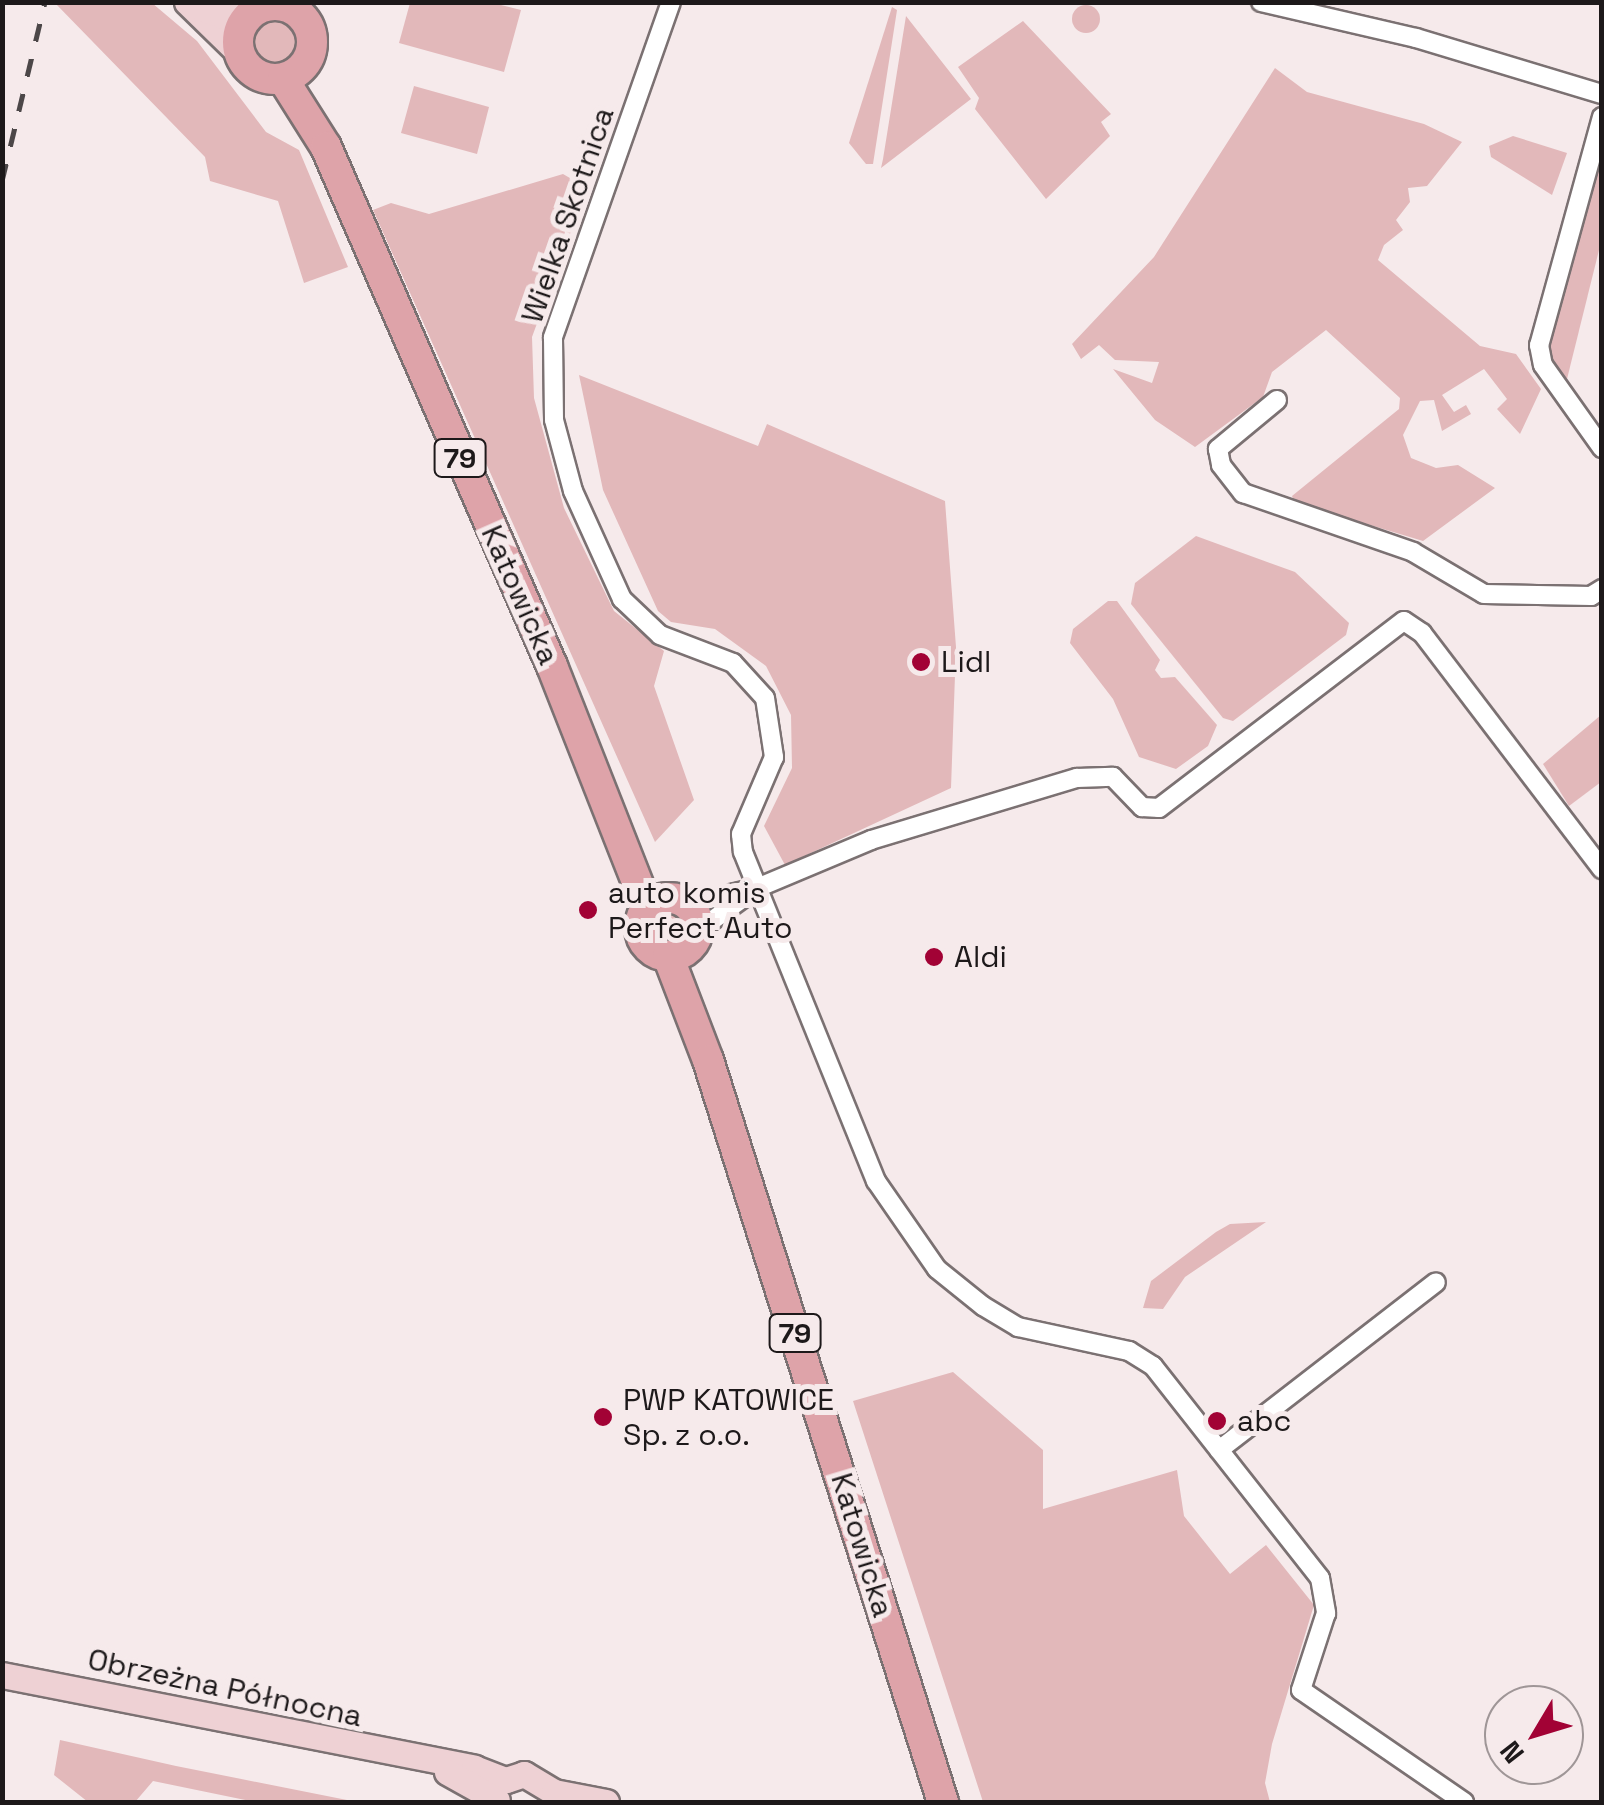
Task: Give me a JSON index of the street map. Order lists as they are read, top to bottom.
{
  "streets": {
    "main road": ["79", "Katowicka"],
    "street": ["Wielka Skotnica", "Obrzeżna Północna"]
  },
  "crossings": [
    ["79", "Katowicka"]
  ],
  "places": [
    "Lidl",
    "auto komis Perfect Auto",
    "Aldi",
    "PWP KATOWICE Sp. z o.o.",
    "abc"
  ],
  "north": "bottom left"
}
